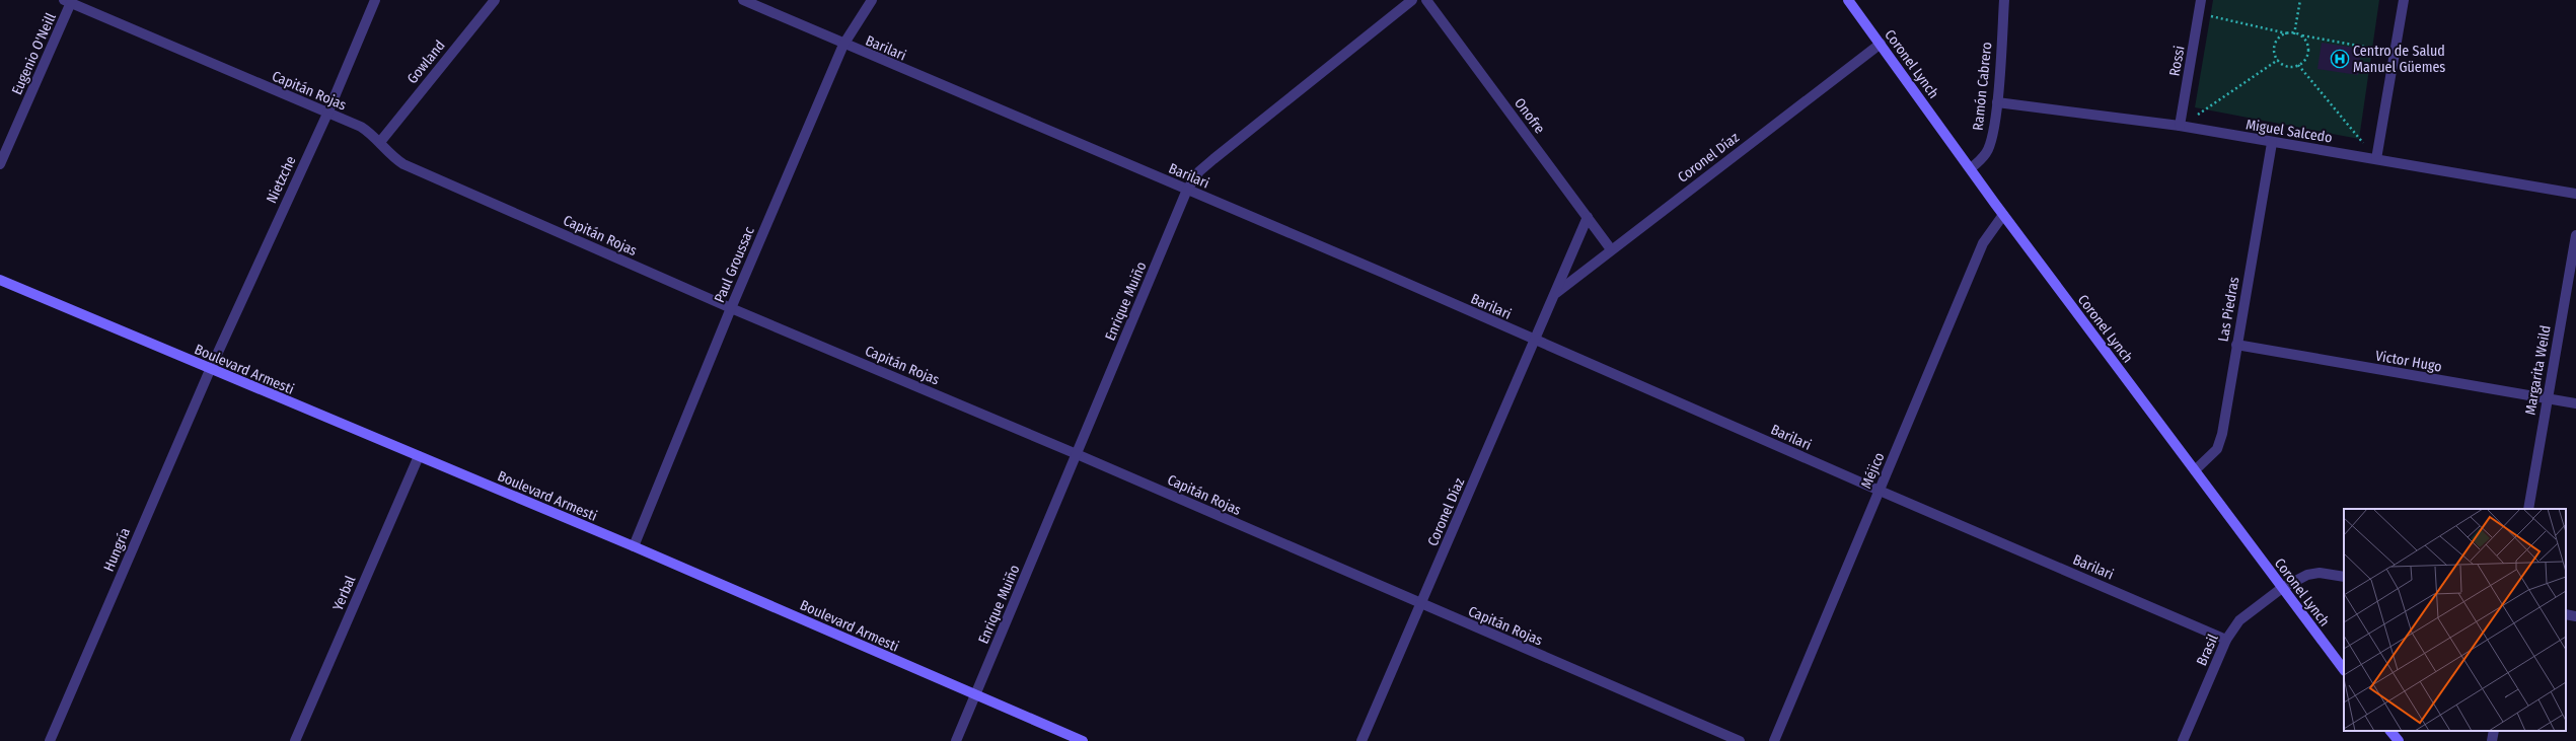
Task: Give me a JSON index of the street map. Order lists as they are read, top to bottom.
{
  "streets": {
    "main road": ["Coronel Lynch", "Boulevard Armesti"],
    "street": [
      "Barilari",
      "Eugenio O'Neill",
      "Rossi",
      "Gowland",
      "Ramón Cabrero",
      "Capitán Rojas",
      "Onofre",
      "Miguel Salcedo",
      "Coronel Díaz",
      "Nietzche",
      "Paul Groussac",
      "Enrique Muiño",
      "Las Piedras",
      "Victor Hugo",
      "Margarita Weild",
      "Méjico",
      "Hungría",
      "Yerbal",
      "Brasil"
    ]
  },
  "crossings": [
    ["Barilari", "Coronel Díaz"],
    ["Barilari", "Paul Groussac"],
    ["Barilari", "Enrique Muiño"],
    ["Barilari", "Méjico"],
    ["Barilari", "Brasil"],
    ["Eugenio O'Neill", "Capitán Rojas"],
    ["Rossi", "Miguel Salcedo"],
    ["Gowland", "Capitán Rojas"],
    ["Coronel Lynch", "Ramón Cabrero"],
    ["Coronel Lynch", "Coronel Díaz"],
    ["Coronel Lynch", "Las Piedras"],
    ["Coronel Lynch", "Méjico"],
    ["Coronel Lynch", "Brasil"],
    ["Ramón Cabrero", "Miguel Salcedo"],
    ["Capitán Rojas", "Coronel Díaz"],
    ["Capitán Rojas", "Nietzche"],
    ["Capitán Rojas", "Paul Groussac"],
    ["Capitán Rojas", "Enrique Muiño"],
    ["Onofre", "Coronel Díaz"],
    ["Miguel Salcedo", "Las Piedras"],
    ["Nietzche", "Boulevard Armesti"],
    ["Nietzche", "Hungría"],
    ["Paul Groussac", "Boulevard Armesti"],
    ["Enrique Muiño", "Boulevard Armesti"],
    ["Las Piedras", "Victor Hugo"],
    ["Victor Hugo", "Margarita Weild"],
    ["Boulevard Armesti", "Hungría"],
    ["Boulevard Armesti", "Yerbal"]
  ],
  "places": {
    "hospital": ["Centro de Salud Manuel Güemes"]
  }
}
